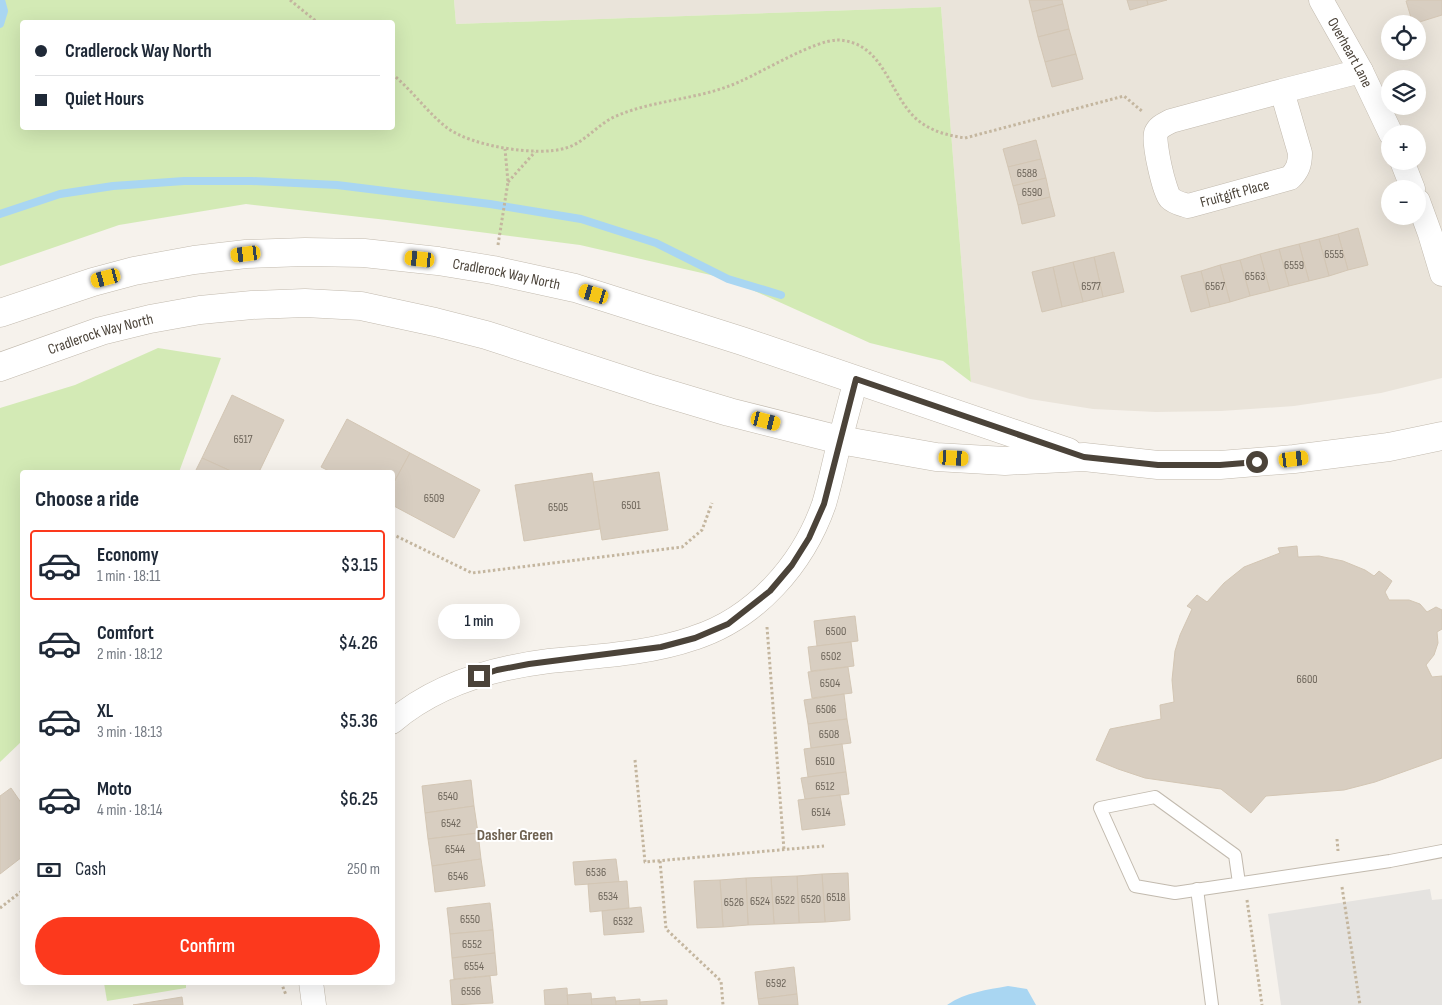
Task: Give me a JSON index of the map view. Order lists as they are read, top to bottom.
{
  "streets": {
    "street": ["Overheart Lane", "Fruitgift Place", "Cradlerock Way North"]
  },
  "districts": ["Dasher Green"],
  "house_numbers": [
    "6588",
    "6590",
    "6555",
    "6559",
    "6563",
    "6577",
    "6567",
    "6517",
    "6509",
    "6501",
    "6505",
    "6500",
    "6502",
    "6600",
    "6504",
    "6506",
    "6508",
    "6510",
    "6512",
    "6540",
    "6514",
    "6542",
    "6544",
    "6536",
    "6546",
    "6534",
    "6518",
    "6520",
    "6522",
    "6524",
    "6526",
    "6550",
    "6532",
    "6552",
    "6554",
    "6592",
    "6556"
  ],
  "page": {
    "map_buttons": ["+", "−"],
    "banner": ["Cradlerock Way North", "Quiet Hours"],
    "heading": "Choose a ride",
    "list": [
      {
        "name": "Economy",
        "note": "1 min · 18:11",
        "value": "$3.15"
      },
      {
        "name": "Comfort",
        "note": "2 min · 18:12",
        "value": "$4.26"
      },
      {
        "name": "XL",
        "note": "3 min · 18:13",
        "value": "$5.36"
      },
      {
        "name": "Moto",
        "note": "4 min · 18:14",
        "value": "$6.25"
      }
    ],
    "bubble": "1 min",
    "pay": ["Cash", "250 m"],
    "buttons": "Confirm"
  }
}
